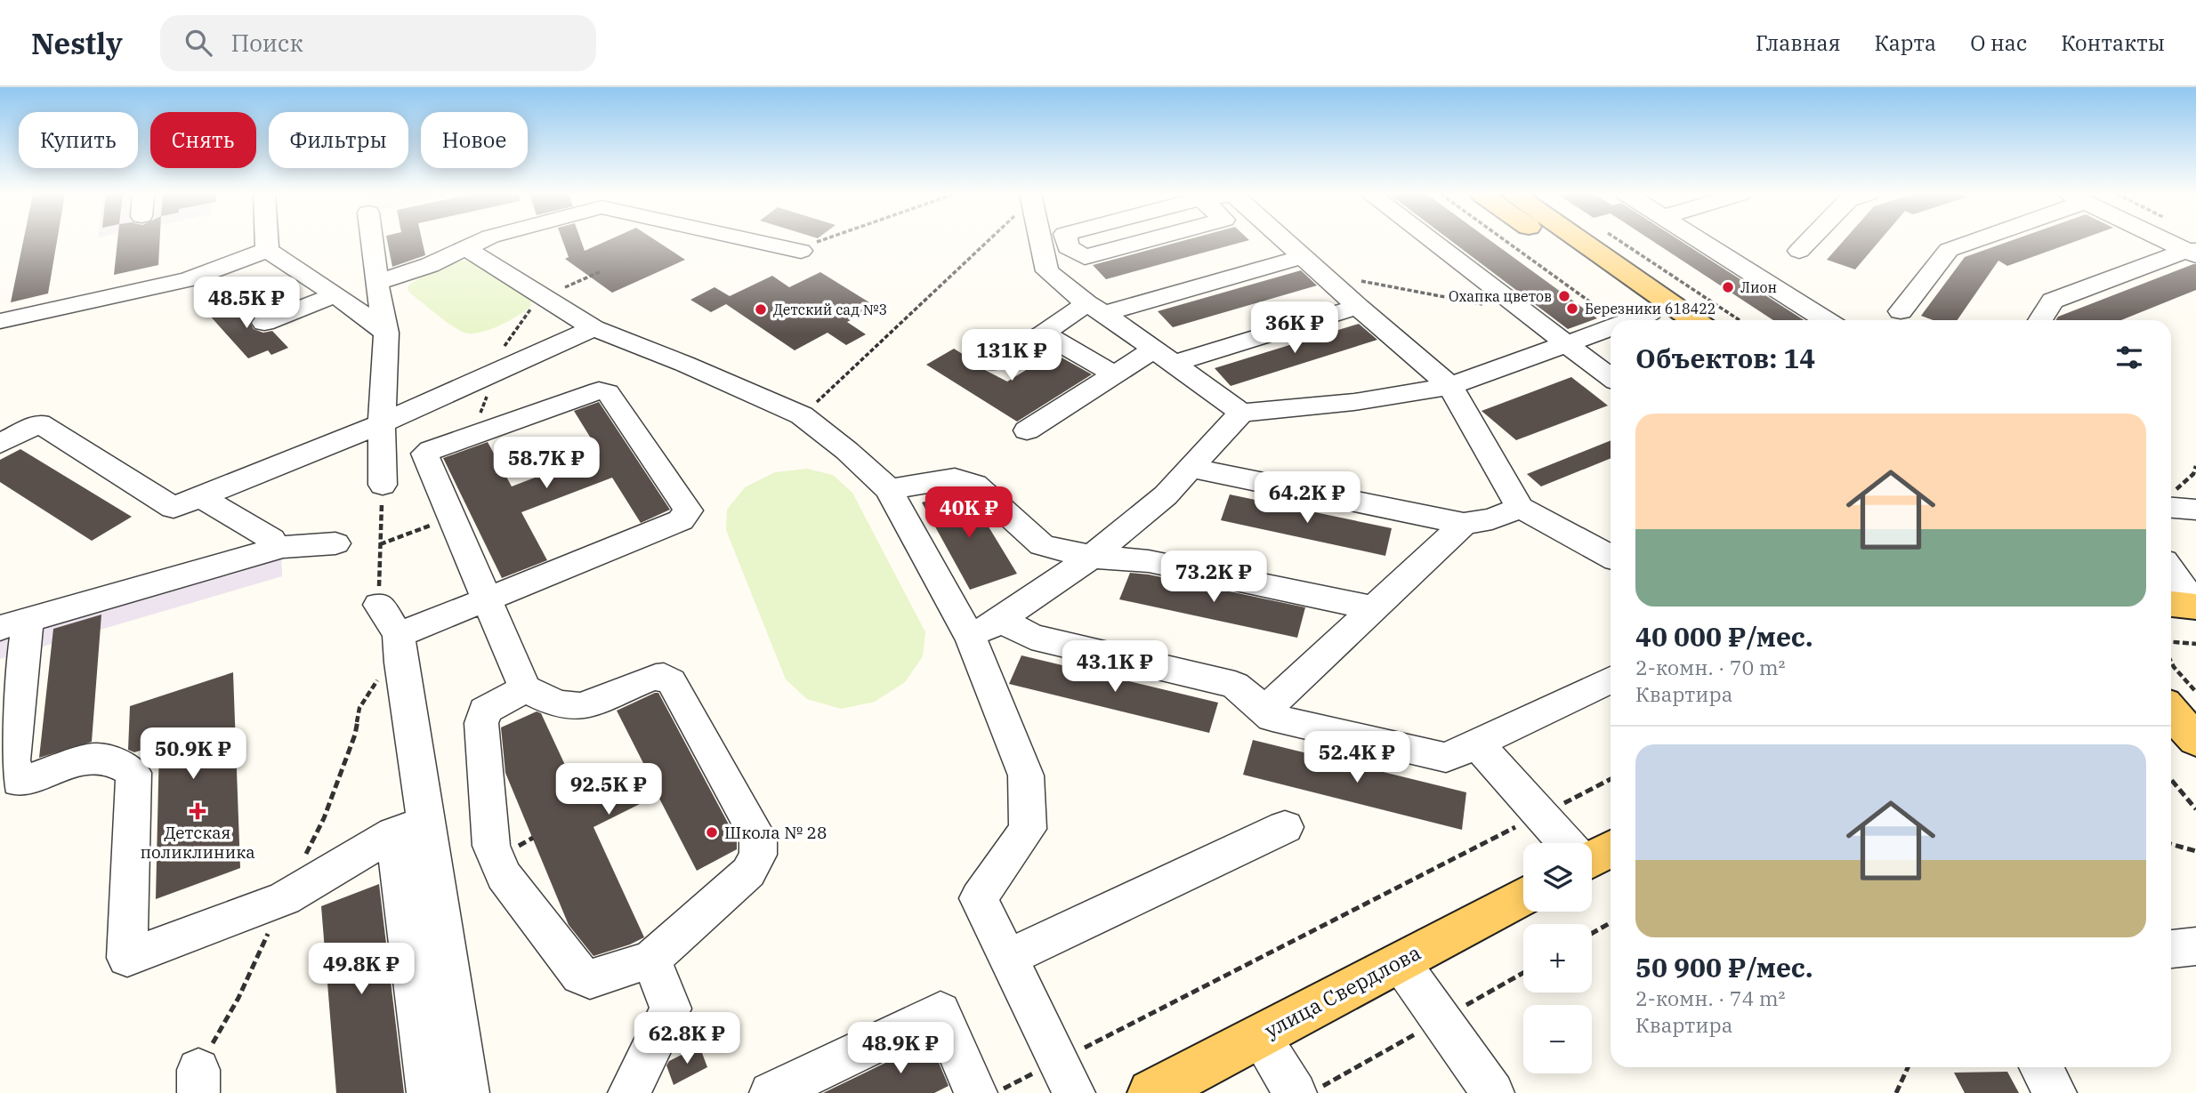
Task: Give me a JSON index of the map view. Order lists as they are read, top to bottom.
{
  "streets": {
    "main road": ["улица Свердлова"]
  },
  "places": {
    "other": [
      "Лион",
      "Охапка цветов",
      "Березники 618422",
      "Детский сад №3",
      "Школа № 28"
    ],
    "health": ["Детская поликлиника"]
  },
  "page": {
    "header": "Nestly",
    "search": "Поиск",
    "nav": [
      "Главная",
      "Карта",
      "О нас",
      "Контакты"
    ],
    "chip": [
      "Купить",
      "Снять",
      "Фильтры",
      "Новое"
    ],
    "price": [
      "48.5K ₽",
      "36K ₽",
      "131K ₽",
      "58.7K ₽",
      "64.2K ₽",
      "40K ₽",
      "73.2K ₽",
      "43.1K ₽",
      "50.9K ₽",
      "52.4K ₽",
      "92.5K ₽",
      "49.8K ₽",
      "62.8K ₽",
      "48.9K ₽"
    ],
    "heading": "Объектов: 14",
    "list": [
      {
        "name": "40 000 ₽/мес.",
        "note": "2-комн. · 70 m² · Квартира"
      },
      {
        "name": "50 900 ₽/мес.",
        "note": "2-комн. · 74 m² · Квартира"
      }
    ],
    "map_buttons": ["+", "−"]
  }
}
